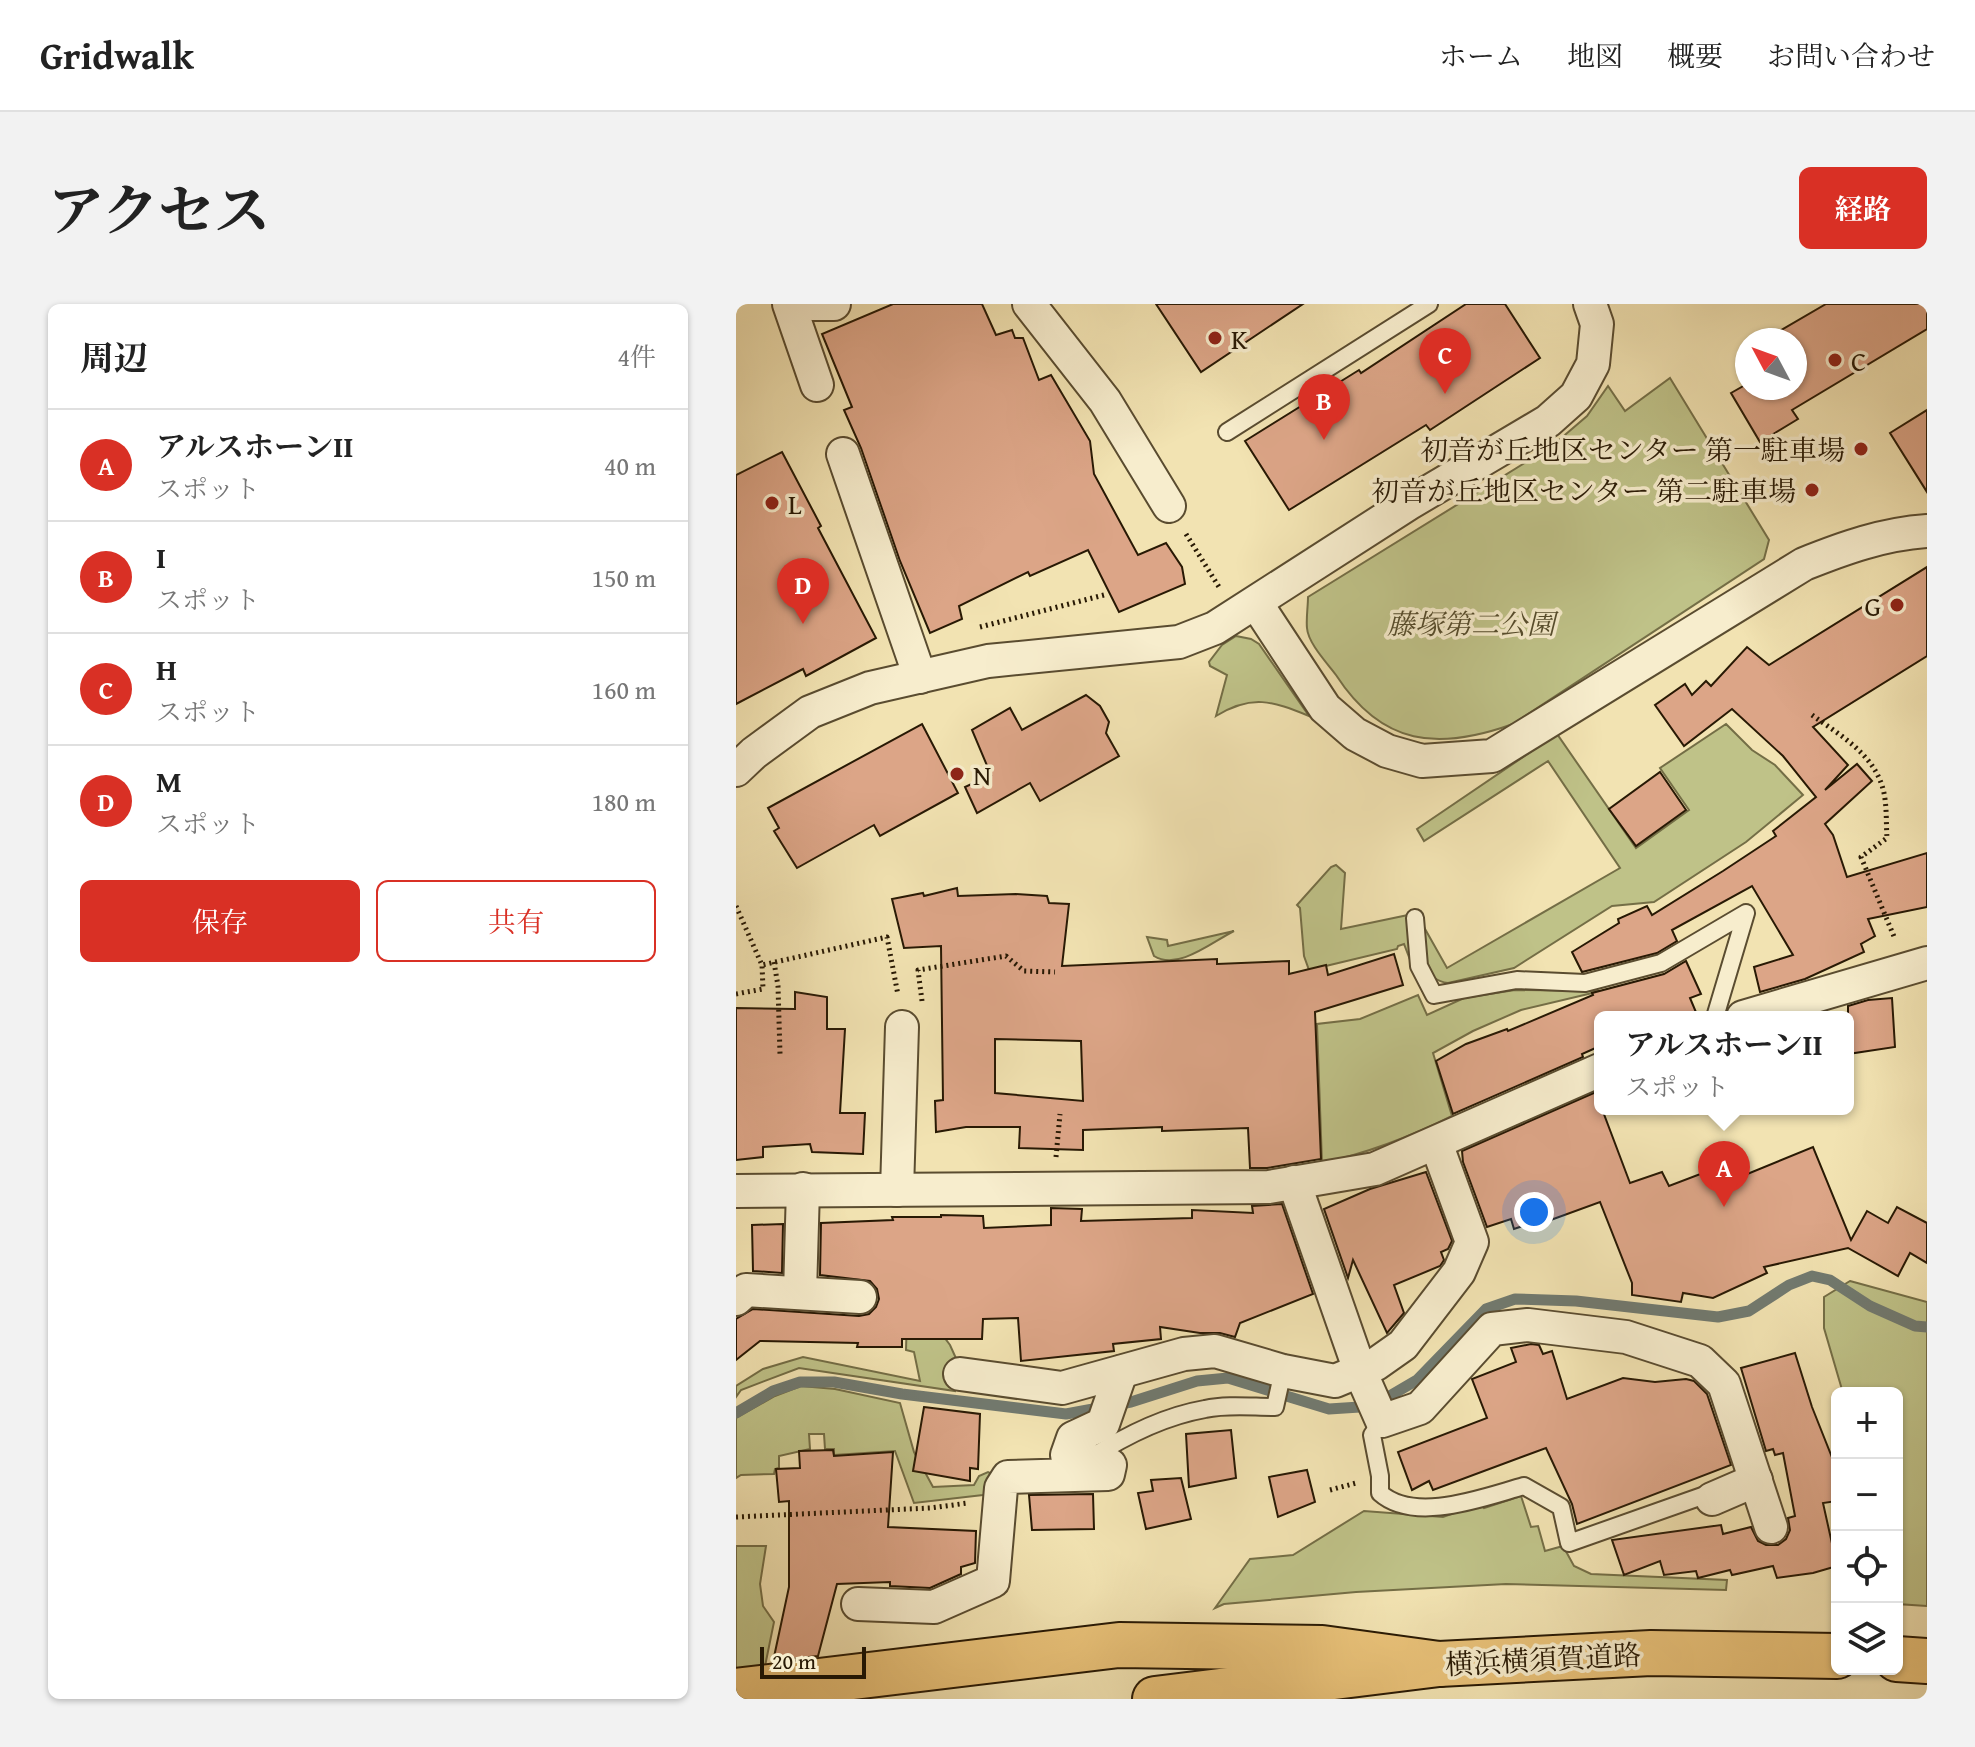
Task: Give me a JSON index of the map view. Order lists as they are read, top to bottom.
{
  "streets": {
    "highway": ["横浜横須賀道路"]
  },
  "parks": ["藤塚第二公園"],
  "places": [
    "K",
    "C",
    "初音が丘地区センター 第一駐車場",
    "初音が丘地区センター 第二駐車場",
    "L",
    "G",
    "N"
  ],
  "scale_bar": "20 m",
  "north": "top left",
  "page": {
    "header": "Gridwalk",
    "nav": [
      "ホーム",
      "地図",
      "概要",
      "お問い合わせ"
    ],
    "title": "アクセス",
    "buttons": [
      "経路",
      ["保存", "共有"]
    ],
    "heading": ["周辺", "4件"],
    "pins": [
      "C",
      "B",
      "D",
      "A"
    ],
    "list": [
      {
        "mark": "A",
        "name": "アルスホーンⅡ",
        "note": "スポット",
        "value": "40 m"
      },
      {
        "mark": "B",
        "name": "I",
        "note": "スポット",
        "value": "150 m"
      },
      {
        "mark": "C",
        "name": "H",
        "note": "スポット",
        "value": "160 m"
      },
      {
        "mark": "D",
        "name": "M",
        "note": "スポット",
        "value": "180 m"
      }
    ],
    "popup": ["アルスホーンⅡ", "スポット"],
    "map_buttons": ["+", "−"],
    "scale": "20 m"
  }
}
